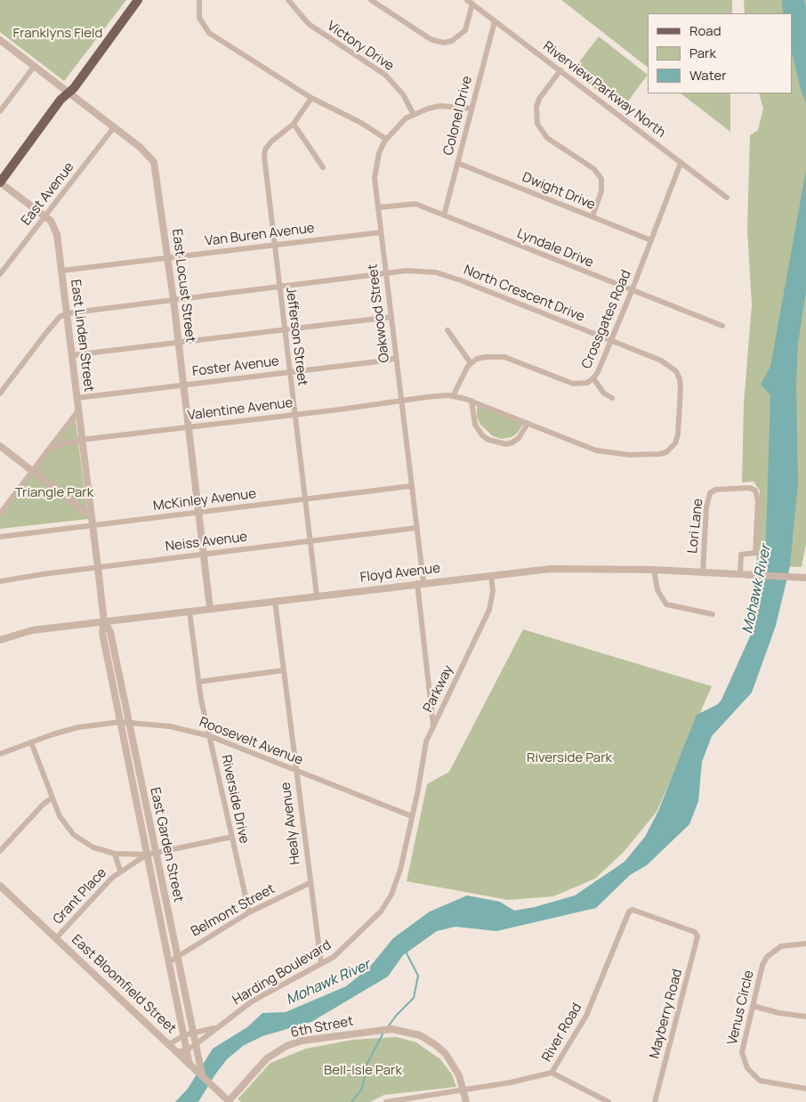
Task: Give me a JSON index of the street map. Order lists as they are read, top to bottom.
{
  "streets": {
    "street": [
      "Victory Drive",
      "Riverview Parkway North",
      "Colonel Drive",
      "Dwight Drive",
      "East Avenue",
      "Van Buren Avenue",
      "Lyndale Drive",
      "East Locust Street",
      "North Crescent Drive",
      "Oakwood Street",
      "Crossgates Road",
      "East Linden Street",
      "Jefferson Street",
      "Foster Avenue",
      "Valentine Avenue",
      "McKinley Avenue",
      "Lori Lane",
      "Neiss Avenue",
      "Floyd Avenue",
      "Parkway",
      "Roosevelt Avenue",
      "Riverside Drive",
      "Healy Avenue",
      "East Garden Street",
      "Grant Place",
      "Belmont Street",
      "Harding Boulevard",
      "East Bloomfield Street",
      "Venus Circle",
      "Mayberry Road",
      "6th Street",
      "River Road"
    ]
  },
  "crossings": [
    ["Victory Drive", "Oakwood Street"],
    ["Riverview Parkway North", "Colonel Drive"],
    ["Riverview Parkway North", "Crossgates Road"],
    ["Colonel Drive", "Dwight Drive"],
    ["Colonel Drive", "Lyndale Drive"],
    ["Colonel Drive", "Oakwood Street"],
    ["Dwight Drive", "Crossgates Road"],
    ["East Avenue", "East Locust Street"],
    ["East Avenue", "East Linden Street"],
    ["Van Buren Avenue", "East Locust Street"],
    ["Van Buren Avenue", "Oakwood Street"],
    ["Van Buren Avenue", "East Linden Street"],
    ["Van Buren Avenue", "Jefferson Street"],
    ["Lyndale Drive", "Oakwood Street"],
    ["Lyndale Drive", "Crossgates Road"],
    ["East Locust Street", "North Crescent Drive"],
    ["East Locust Street", "Foster Avenue"],
    ["East Locust Street", "Valentine Avenue"],
    ["East Locust Street", "McKinley Avenue"],
    ["East Locust Street", "Neiss Avenue"],
    ["East Locust Street", "Floyd Avenue"],
    ["North Crescent Drive", "Oakwood Street"],
    ["North Crescent Drive", "Crossgates Road"],
    ["North Crescent Drive", "East Linden Street"],
    ["North Crescent Drive", "Jefferson Street"],
    ["Oakwood Street", "Foster Avenue"],
    ["Oakwood Street", "Valentine Avenue"],
    ["Oakwood Street", "McKinley Avenue"],
    ["Oakwood Street", "Neiss Avenue"],
    ["Oakwood Street", "Floyd Avenue"],
    ["Oakwood Street", "Parkway"],
    ["East Linden Street", "Foster Avenue"],
    ["East Linden Street", "Valentine Avenue"],
    ["East Linden Street", "East Garden Street"],
    ["Jefferson Street", "Foster Avenue"],
    ["Jefferson Street", "Valentine Avenue"],
    ["Jefferson Street", "McKinley Avenue"],
    ["Jefferson Street", "Neiss Avenue"],
    ["Jefferson Street", "Floyd Avenue"],
    ["McKinley Avenue", "East Garden Street"],
    ["Lori Lane", "Floyd Avenue"],
    ["Neiss Avenue", "East Garden Street"],
    ["Floyd Avenue", "Parkway"],
    ["Floyd Avenue", "Riverside Drive"],
    ["Floyd Avenue", "Healy Avenue"],
    ["Floyd Avenue", "East Garden Street"],
    ["Parkway", "Roosevelt Avenue"],
    ["Parkway", "Harding Boulevard"],
    ["Roosevelt Avenue", "Riverside Drive"],
    ["Roosevelt Avenue", "Healy Avenue"],
    ["Roosevelt Avenue", "East Garden Street"],
    ["Roosevelt Avenue", "Harding Boulevard"],
    ["Riverside Drive", "Belmont Street"],
    ["Healy Avenue", "Belmont Street"],
    ["Healy Avenue", "Harding Boulevard"],
    ["East Garden Street", "Grant Place"],
    ["East Garden Street", "Belmont Street"],
    ["East Garden Street", "Harding Boulevard"],
    ["East Garden Street", "East Bloomfield Street"],
    ["East Garden Street", "6th Street"],
    ["Grant Place", "East Bloomfield Street"],
    ["Harding Boulevard", "East Bloomfield Street"],
    ["Mayberry Road", "River Road"],
    ["6th Street", "River Road"]
  ],
  "water": ["Mohawk River"],
  "parks": [
    "Franklyns Field",
    "Triangle Park",
    "Riverside Park",
    "Bell-Isle Park"
  ],
  "legend": ["Road", "Park", "Water"]
}
